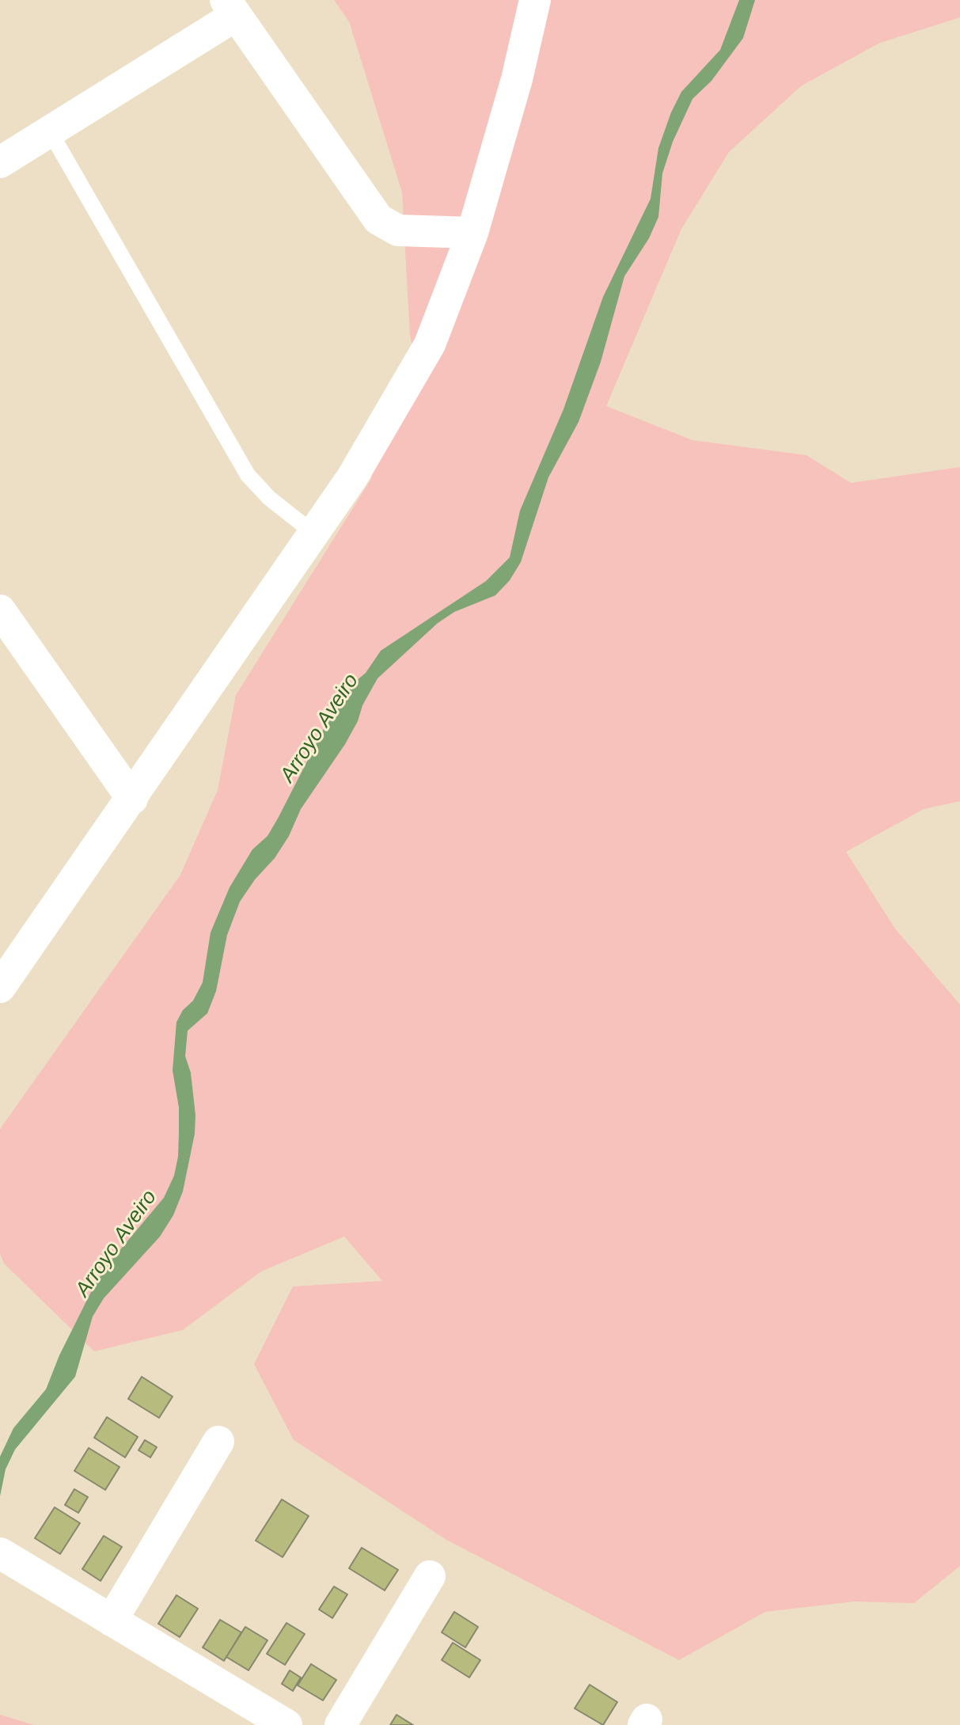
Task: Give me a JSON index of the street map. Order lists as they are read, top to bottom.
{
  "water": ["Arroyo Aveiro"]
}
